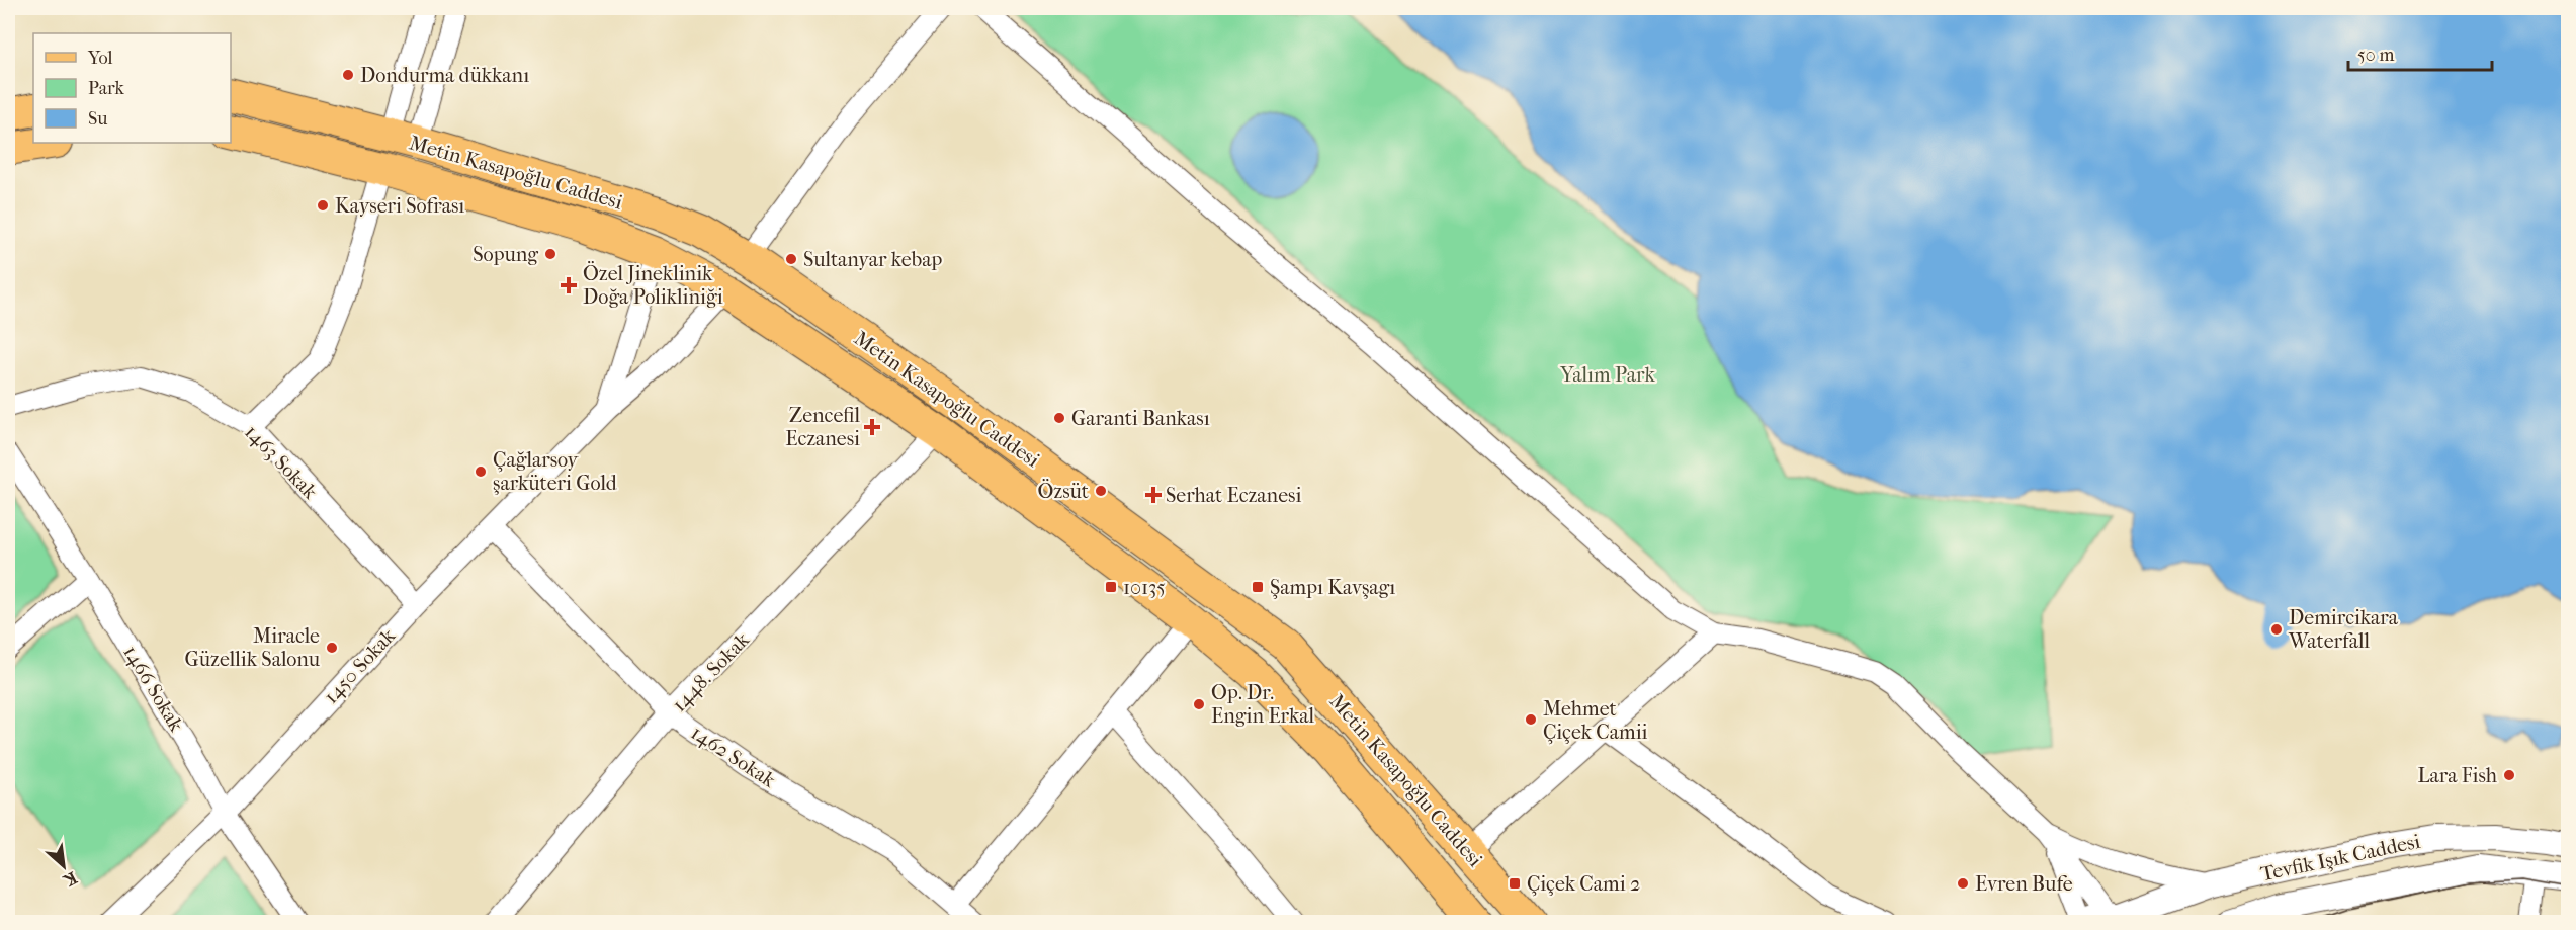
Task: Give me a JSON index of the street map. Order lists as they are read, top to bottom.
{
  "streets": {
    "main road": ["Metin Kasapoğlu Caddesi"],
    "street": [
      "1463 Sokak",
      "1450 Sokak",
      "1448. Sokak",
      "1466 Sokak",
      "1462 Sokak",
      "Tevfik Işık Caddesi"
    ]
  },
  "crossings": [
    ["Metin Kasapoğlu Caddesi", "1450 Sokak"],
    ["Metin Kasapoğlu Caddesi", "1448. Sokak"],
    ["1463 Sokak", "1450 Sokak"],
    ["1450 Sokak", "1466 Sokak"],
    ["1450 Sokak", "1462 Sokak"],
    ["1448. Sokak", "1462 Sokak"]
  ],
  "parks": ["Yalım Park"],
  "places": {
    "other": [
      "Dondurma dükkanı",
      "Kayseri Sofrası",
      "Sopung",
      "Sultanyar kebap",
      "Garanti Bankası",
      "Çağlarsoy şarküteri Gold",
      "Özsüt",
      "Demircikara Waterfall",
      "Miracle Güzellik Salonu",
      "Op. Dr. Engin Erkal",
      "Mehmet Çiçek Camii",
      "Lara Fish",
      "Evren Bufe"
    ],
    "health": ["Özel Jineklinik Doğa Polikliniği", "Zencefil Eczanesi", "Serhat Eczanesi"],
    "transit": ["10135", "Şampı Kavşagı", "Çiçek Cami 2"]
  },
  "legend": ["Yol", "Park", "Su"],
  "scale_bar": "50 m",
  "north": "bottom right"
}
